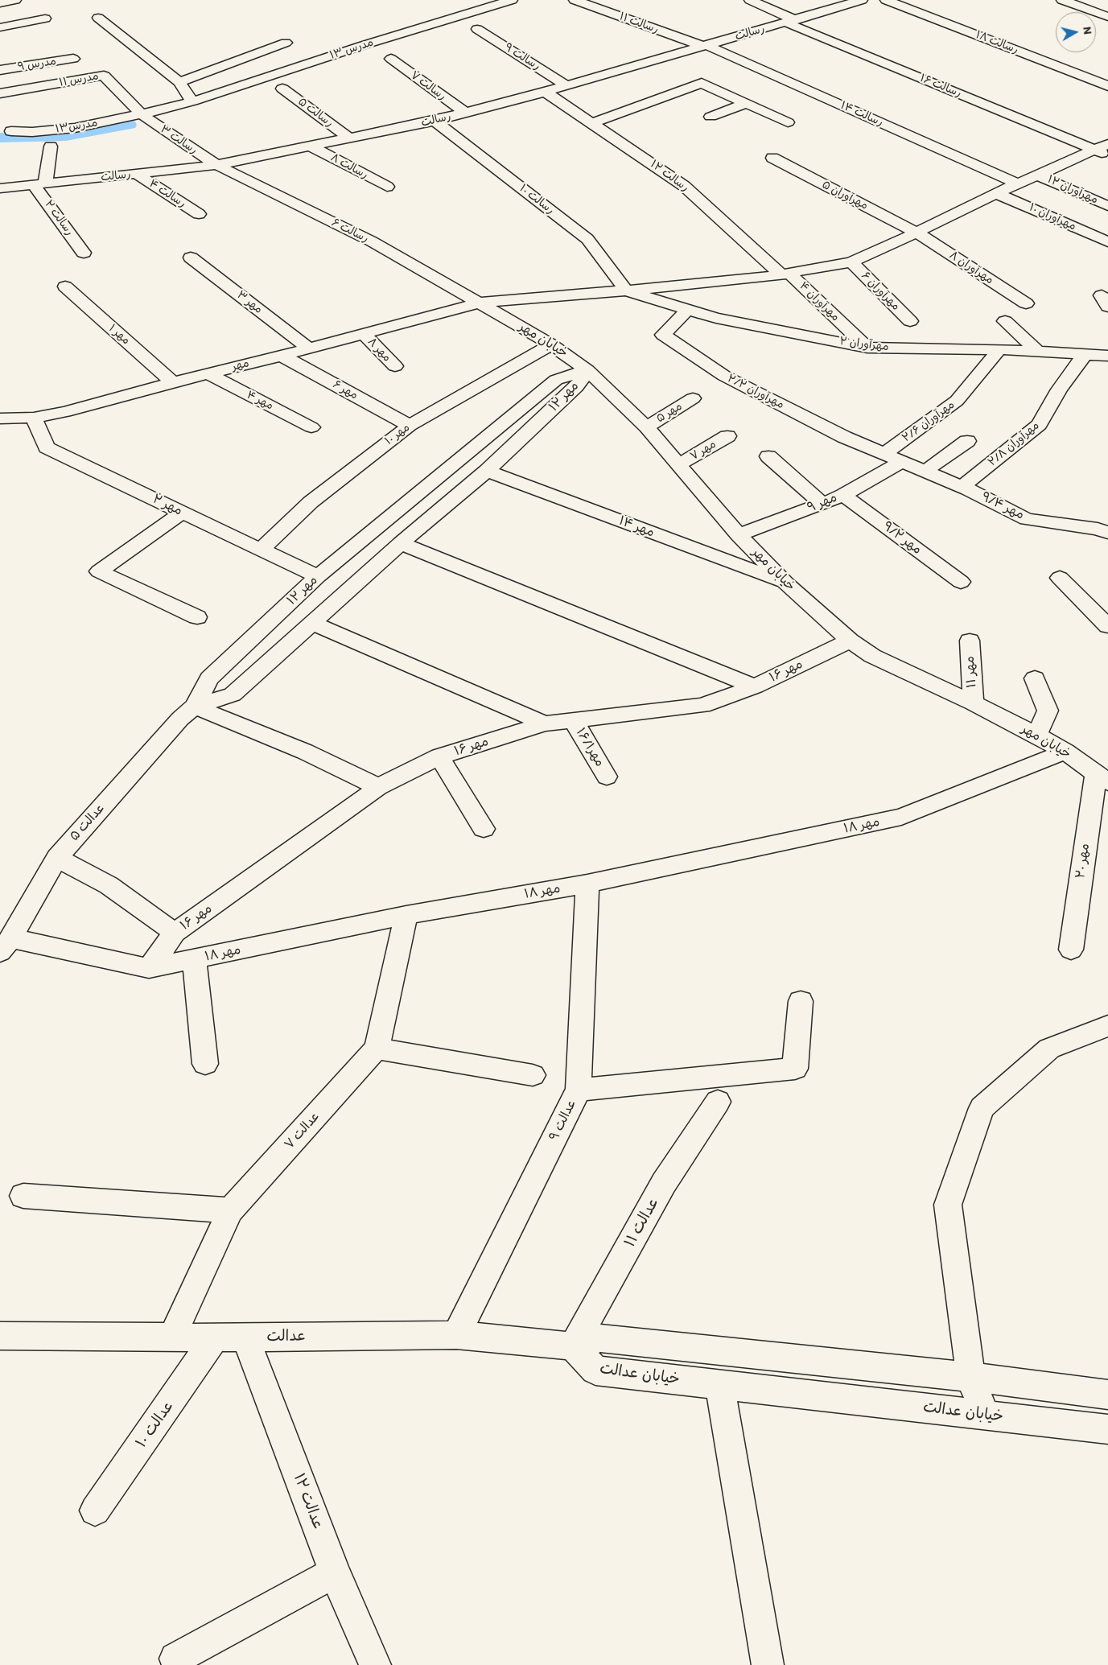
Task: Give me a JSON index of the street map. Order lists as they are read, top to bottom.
{
  "streets": {
    "street": [
      "رسالت ۱۱",
      "رسالت",
      "رسالت ۱۸",
      "مدرس ۱۳",
      "رسالت ۹",
      "مدرس ۹",
      "مدرس ۱۱",
      "رسالت ۷",
      "رسالت ۱۶",
      "رسالت ۵",
      "رسالت ۱۴",
      "مدرس۱۳",
      "رسالت ۳",
      "رسالت ۸",
      "رسالت ۱۲",
      "مهرآوران ۱۲",
      "رسالت ۴",
      "مهرآوران ۵",
      "رسالت ۱۰",
      "مهرآوران ۱۰",
      "رسالت ۲",
      "رسالت ۶",
      "مهرآوران ۸",
      "مهرآوران ۶",
      "مهرآوران ۴",
      "مهر ۳",
      "مهر ۱",
      "خیابان مهر",
      "مهرآوران ۲",
      "مهر ۸",
      "مهر",
      "مهر ۶",
      "مهرآوران ۲/۲",
      "مهر ۱۲",
      "مهر ۴",
      "مهر ۵",
      "مهرآوران ۲/۶",
      "مهر ۱۰",
      "مهرآوران ۲/۸",
      "مهر ۷",
      "مهر ۹",
      "مهر ۲",
      "مهر ۹/۴",
      "مهر ۱۴",
      "مهر ۹/۲",
      "مهر ۱۶",
      "مهر ۱۱",
      "مهر۱۶/۱",
      "عدالت ۵",
      "مهر ۱۸",
      "مهر ۲۰",
      "عدالت ۹",
      "عدالت ۷",
      "عدالت ۱۱",
      "عدالت",
      "خیابان عدالت",
      "عدالت ۱۰",
      "عدالت ۱۲"
    ]
  },
  "crossings": [
    ["رسالت ۱۱", "رسالت"],
    ["رسالت ۱۱", "رسالت ۱۴"],
    ["رسالت", "رسالت ۹"],
    ["رسالت", "رسالت ۷"],
    ["رسالت", "رسالت ۱۶"],
    ["رسالت", "رسالت ۵"],
    ["رسالت", "رسالت ۱۴"],
    ["رسالت", "رسالت ۳"],
    ["رسالت", "رسالت ۸"],
    ["رسالت", "رسالت ۱۲"],
    ["رسالت", "رسالت ۴"],
    ["رسالت", "رسالت ۱۰"],
    ["رسالت", "رسالت ۲"],
    ["رسالت", "رسالت ۶"],
    ["مدرس ۱۳", "مدرس ۱۱"],
    ["مدرس ۱۳", "مدرس۱۳"],
    ["مدرس ۱۳", "رسالت ۳"],
    ["مدرس ۱۱", "مدرس۱۳"],
    ["مدرس ۱۱", "رسالت ۳"],
    ["رسالت ۱۶", "مهر"],
    ["رسالت ۱۴", "مهر"],
    ["مدرس۱۳", "رسالت ۳"],
    ["رسالت ۳", "رسالت ۶"],
    ["رسالت ۱۲", "مهرآوران ۴"],
    ["رسالت ۱۲", "مهر"],
    ["مهرآوران ۱۲", "مهر"],
    ["مهرآوران ۵", "مهرآوران ۸"],
    ["مهرآوران ۵", "مهر"],
    ["رسالت ۱۰", "مهرآوران ۲"],
    ["رسالت ۱۰", "مهر"],
    ["مهرآوران ۱۰", "مهر"],
    ["رسالت ۶", "خیابان مهر"],
    ["رسالت ۶", "مهر"],
    ["مهرآوران ۸", "مهر"],
    ["مهرآوران ۶", "مهر"],
    ["مهرآوران ۴", "مهرآوران ۲"],
    ["مهرآوران ۴", "مهر"],
    ["مهر ۳", "مهر"],
    ["مهر ۱", "مهر"],
    ["خیابان مهر", "مهر"],
    ["خیابان مهر", "مهر ۱۲"],
    ["خیابان مهر", "مهر ۵"],
    ["خیابان مهر", "مهر ۱۰"],
    ["خیابان مهر", "مهر ۷"],
    ["خیابان مهر", "مهر ۹"],
    ["خیابان مهر", "مهر ۱۴"],
    ["خیابان مهر", "مهر ۱۶"],
    ["خیابان مهر", "مهر ۱۱"],
    ["خیابان مهر", "مهر ۱۸"],
    ["خیابان مهر", "مهر ۲۰"],
    ["مهرآوران ۲", "مهر"],
    ["مهرآوران ۲", "مهرآوران ۲/۲"],
    ["مهرآوران ۲", "مهرآوران ۲/۶"],
    ["مهرآوران ۲", "مهرآوران ۲/۸"],
    ["مهر ۸", "مهر"],
    ["مهر", "مهر ۶"],
    ["مهر", "مهر ۴"],
    ["مهر", "مهر ۲"],
    ["مهر ۶", "مهر ۱۰"],
    ["مهرآوران ۲/۲", "مهرآوران ۲/۶"],
    ["مهرآوران ۲/۲", "مهر ۹/۴"],
    ["مهر ۱۲", "مهر ۲"],
    ["مهر ۱۲", "مهر ۱۴"],
    ["مهر ۱۲", "عدالت ۵"],
    ["مهرآوران ۲/۶", "مهر ۹/۴"],
    ["مهر ۱۰", "مهر ۲"],
    ["مهرآوران ۲/۸", "مهر ۹/۴"],
    ["مهر ۹", "مهر ۹/۴"],
    ["مهر ۹", "مهر ۹/۲"],
    ["مهر ۱۶", "مهر۱۶/۱"],
    ["مهر ۱۶", "مهر ۱۸"],
    ["عدالت ۵", "مهر ۱۸"],
    ["مهر ۱۸", "عدالت ۹"],
    ["مهر ۱۸", "عدالت ۷"],
    ["عدالت ۹", "عدالت"],
    ["عدالت ۷", "عدالت"],
    ["عدالت ۱۱", "عدالت"],
    ["عدالت ۱۱", "خیابان عدالت"],
    ["عدالت", "خیابان عدالت"],
    ["عدالت", "عدالت ۱۰"],
    ["عدالت", "عدالت ۱۲"]
  ],
  "north": "right"
}
